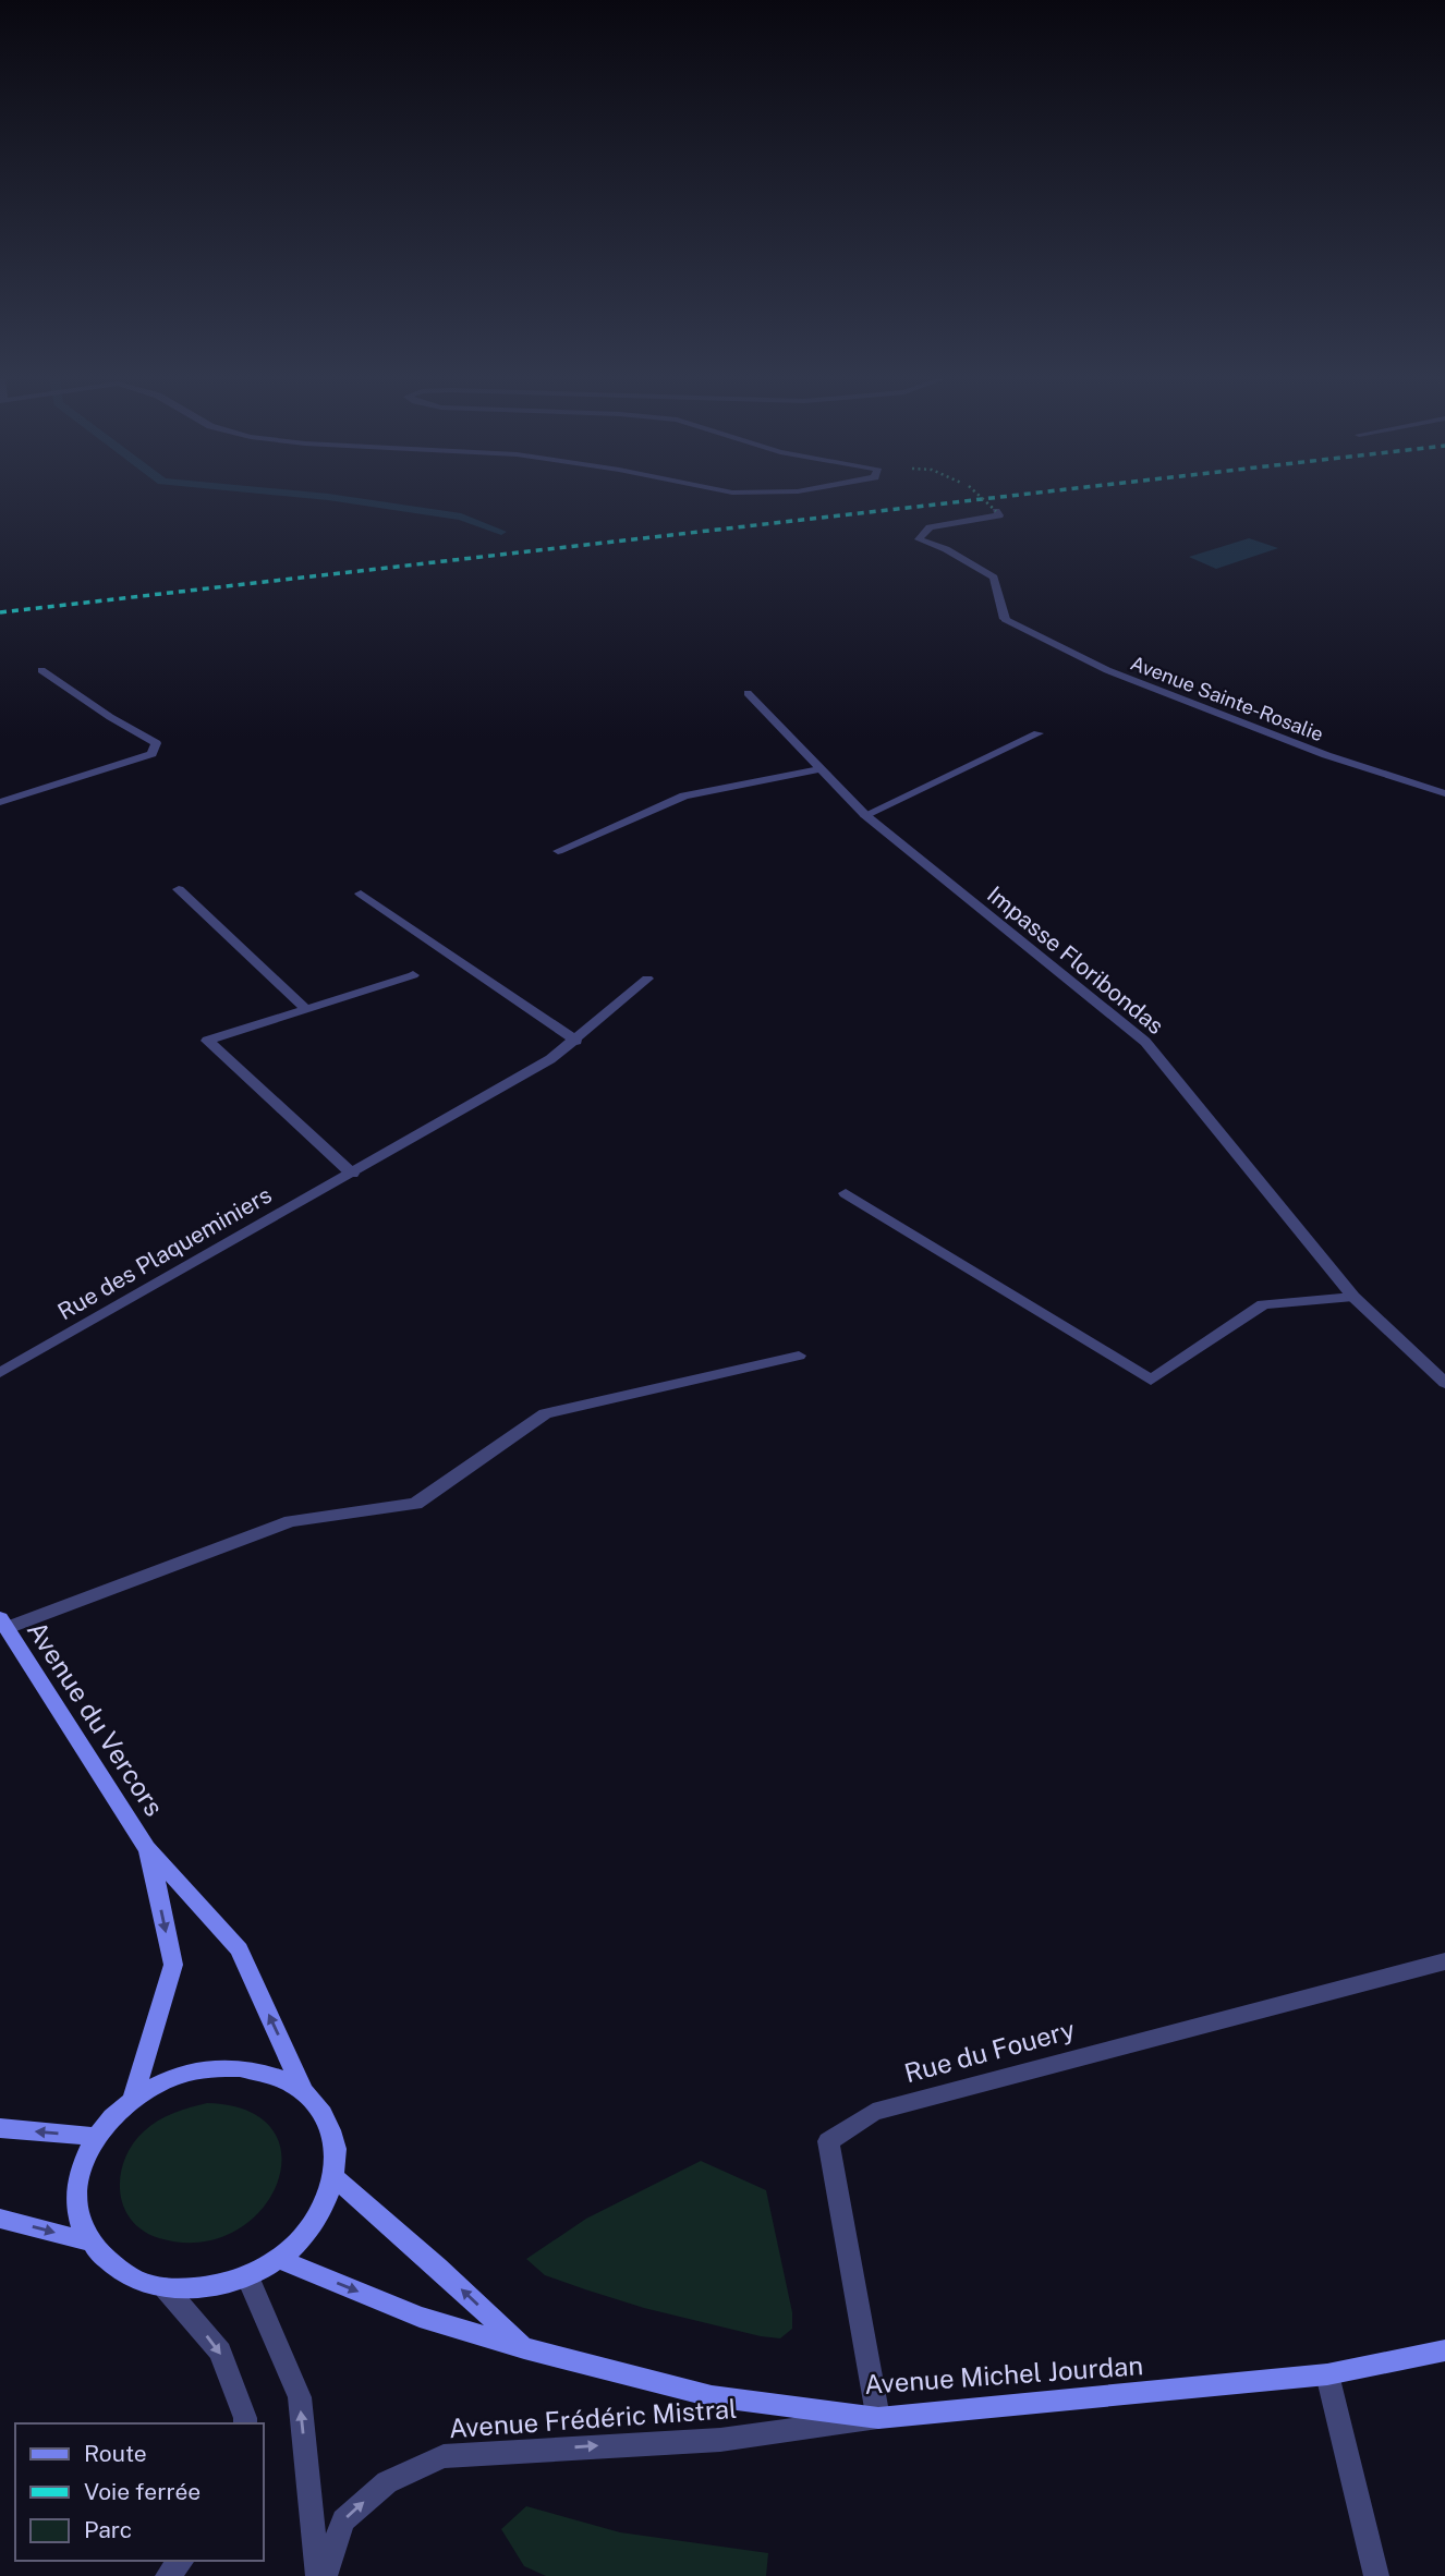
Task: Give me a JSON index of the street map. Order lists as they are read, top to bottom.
{
  "streets": {
    "street": [
      "Avenue Sainte-Rosalie",
      "Impasse Floribondas",
      "Rue des Plaqueminiers",
      "Avenue du Vercors",
      "Rue du Fouery",
      "Avenue Michel Jourdan",
      "Avenue Frédéric Mistral"
    ]
  },
  "crossings": [
    ["Avenue du Vercors", "Avenue Michel Jourdan"],
    ["Rue du Fouery", "Avenue Michel Jourdan"],
    ["Rue du Fouery", "Avenue Frédéric Mistral"],
    ["Avenue Michel Jourdan", "Avenue Frédéric Mistral"]
  ],
  "one_way": ["Avenue Frédéric Mistral"],
  "legend": ["Route", "Voie ferrée", "Parc"]
}
